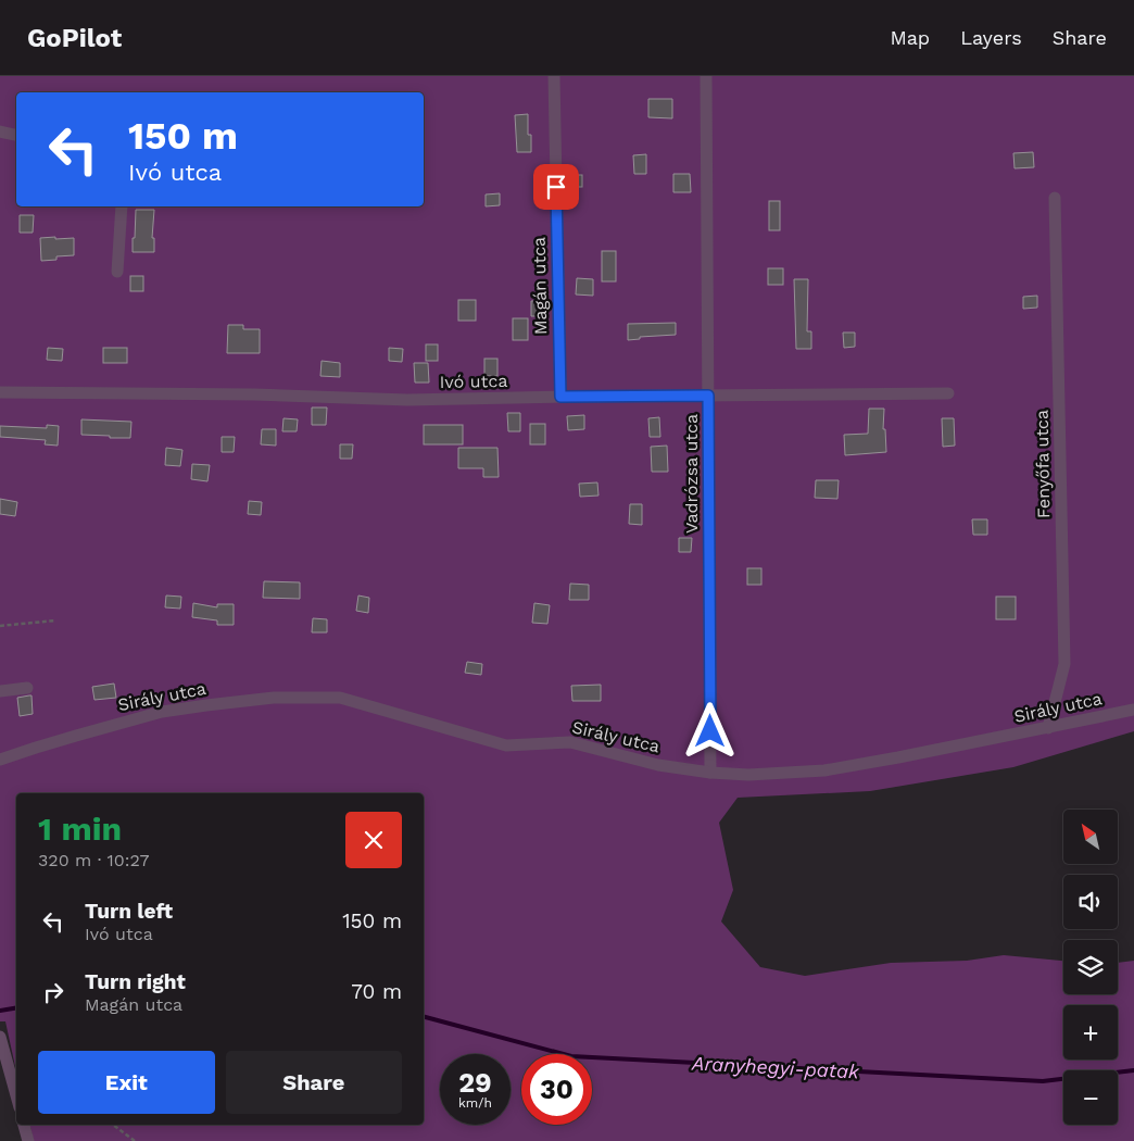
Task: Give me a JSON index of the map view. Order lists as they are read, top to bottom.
{
  "streets": {
    "street": [
      "Magán utca",
      "Ivó utca",
      "Fenyőfa utca",
      "Vadrózsa utca",
      "Sirály utca"
    ]
  },
  "crossings": [
    ["Magán utca", "Ivó utca"],
    ["Ivó utca", "Vadrózsa utca"],
    ["Fenyőfa utca", "Sirály utca"],
    ["Vadrózsa utca", "Sirály utca"]
  ],
  "water": ["Aranyhegyi-patak"],
  "north": "top left",
  "page": {
    "header": "GoPilot",
    "nav": ["Map", "Layers", "Share"],
    "turn": ["150 m", "Ivó utca"],
    "heading": ["1 min", "320 m · 10:27"],
    "map_buttons": ["+", "−"],
    "list": [
      {
        "name": "Turn left",
        "note": "Ivó utca",
        "value": "150 m"
      },
      {
        "name": "Turn right",
        "note": "Magán utca",
        "value": "70 m"
      }
    ],
    "buttons": ["Exit", "Share"],
    "speed": "29 km/h",
    "limit": "30"
  }
}
